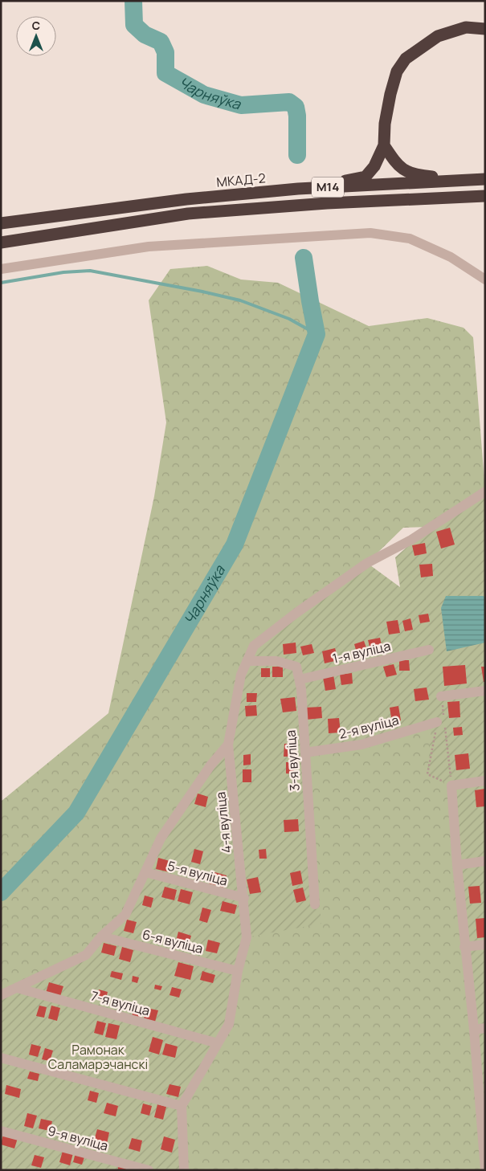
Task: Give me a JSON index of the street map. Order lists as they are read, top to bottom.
{
  "streets": {
    "highway": ["МКАД-2", "М14"],
    "street": [
      "1-я вуліца",
      "2-я вуліца",
      "3-я вуліца",
      "4-я вуліца",
      "5-я вуліца",
      "6-я вуліца",
      "7-я вуліца",
      "9-я вуліца"
    ]
  },
  "crossings": [
    ["1-я вуліца", "3-я вуліца"],
    ["2-я вуліца", "3-я вуліца"],
    ["4-я вуліца", "5-я вуліца"],
    ["4-я вуліца", "6-я вуліца"],
    ["4-я вуліца", "7-я вуліца"]
  ],
  "water": ["Чарняўка"],
  "parks": ["Рамонак Саламарэчанскі"],
  "north": "top"
}
